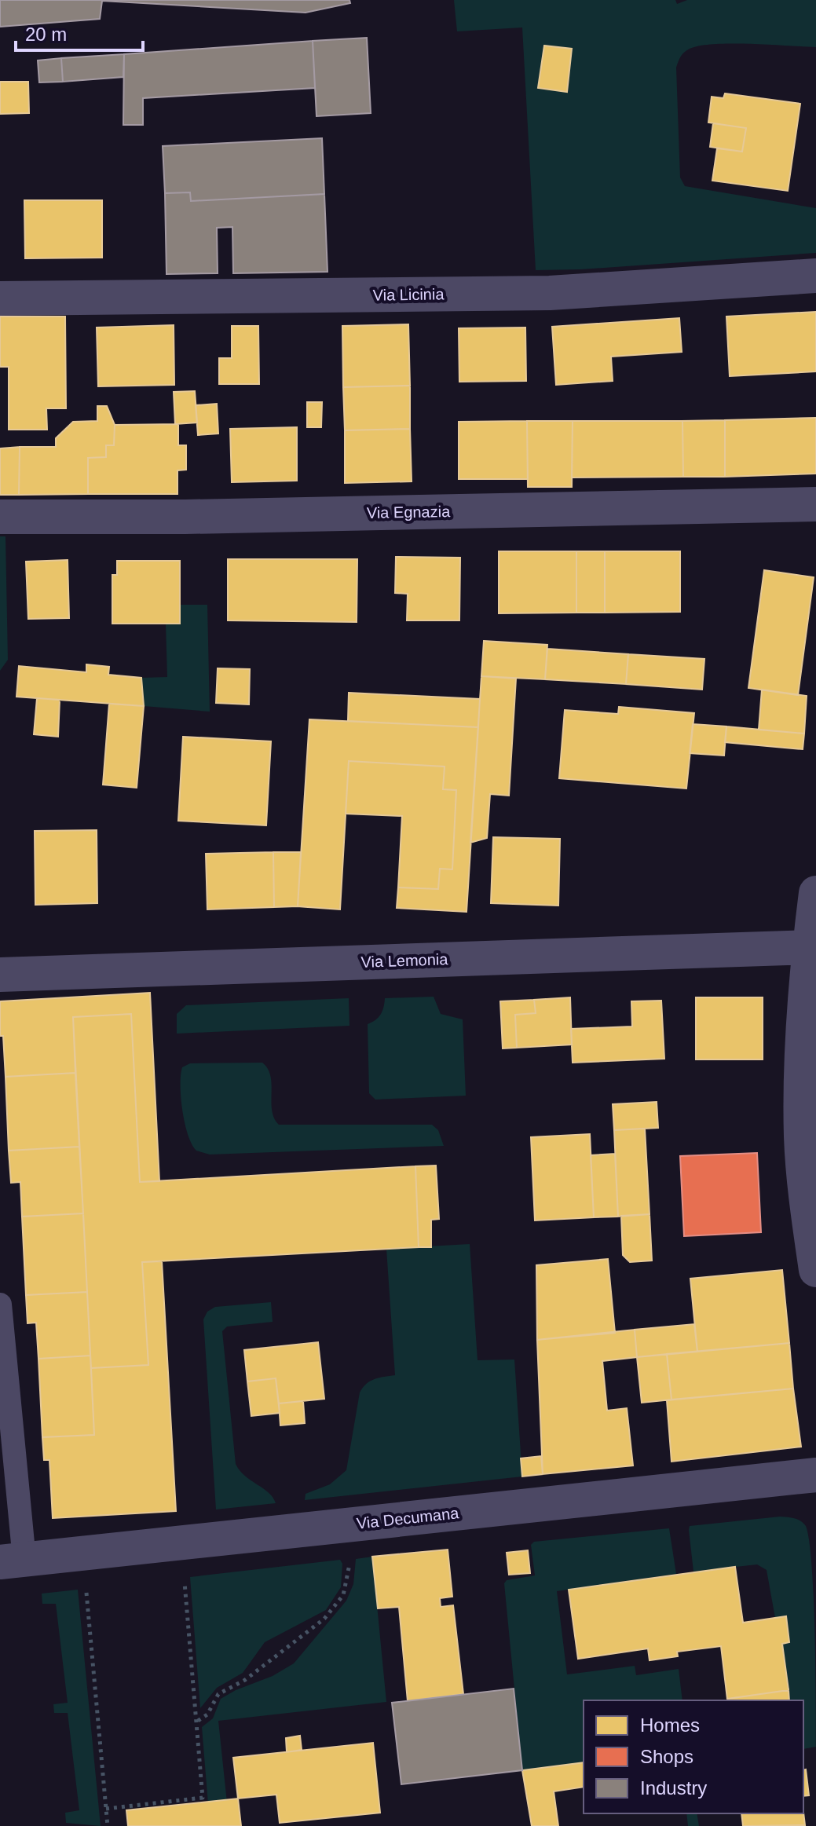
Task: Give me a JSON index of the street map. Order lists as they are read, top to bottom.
{
  "streets": {
    "street": [
      "Via Licinia",
      "Via Egnazia",
      "Via Lemonia",
      "Via Decumana"
    ]
  },
  "legend": ["Homes", "Shops", "Industry"],
  "scale_bar": "20 m"
}
